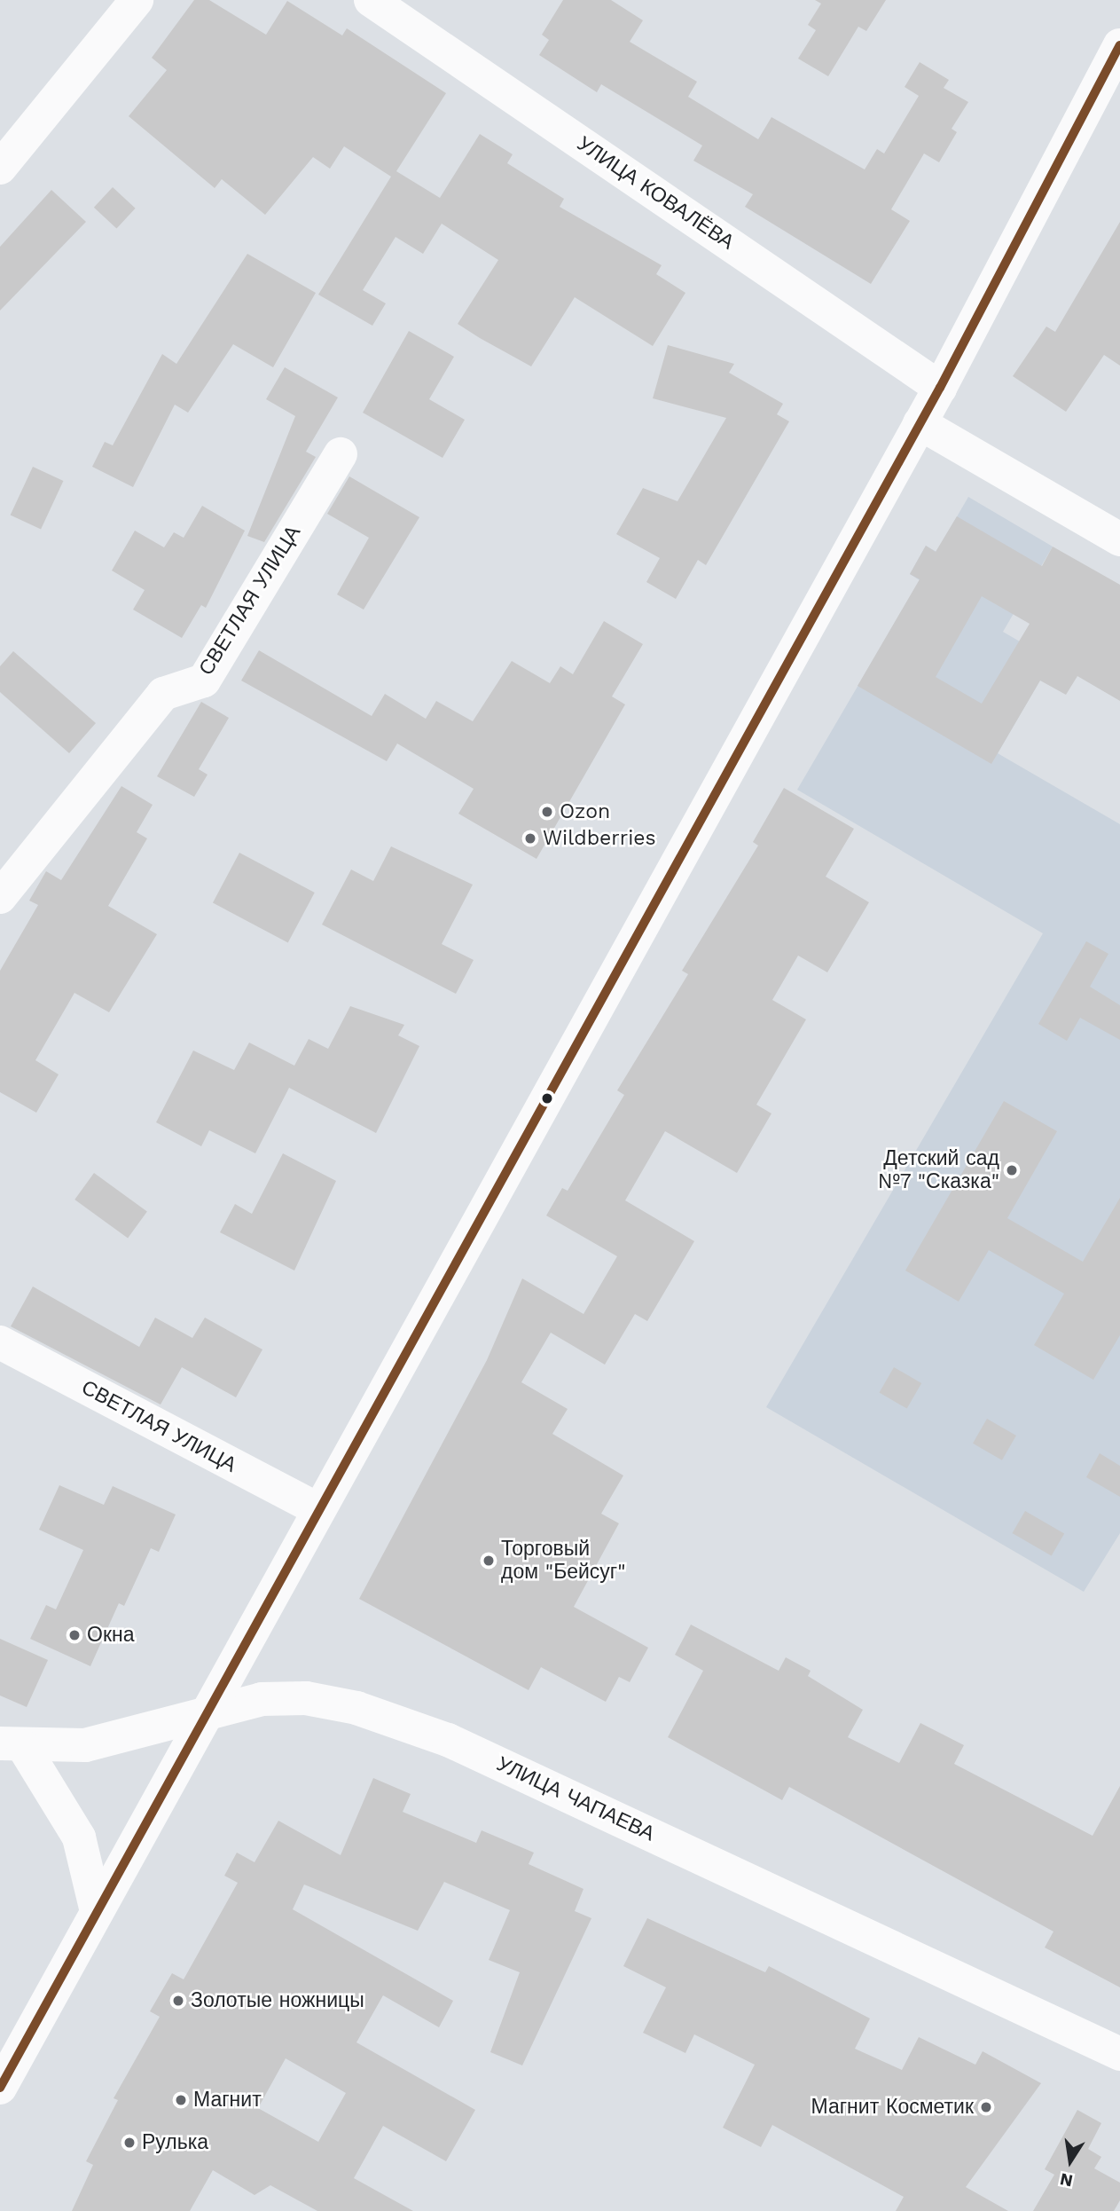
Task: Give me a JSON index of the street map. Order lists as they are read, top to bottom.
{
  "streets": {
    "street": ["УЛИЦА КОВАЛЁВА", "СВЕТЛАЯ УЛИЦА", "УЛИЦА ЧАПАЕВА"]
  },
  "places": [
    "Ozon",
    "Wildberries",
    "Детский сад №7 \"Сказка\"",
    "Торговый дом \"Бейсуг\"",
    "Окна",
    "Золотые ножницы",
    "Магнит",
    "Магнит Косметик",
    "Рулька"
  ],
  "north": "bottom"
}
